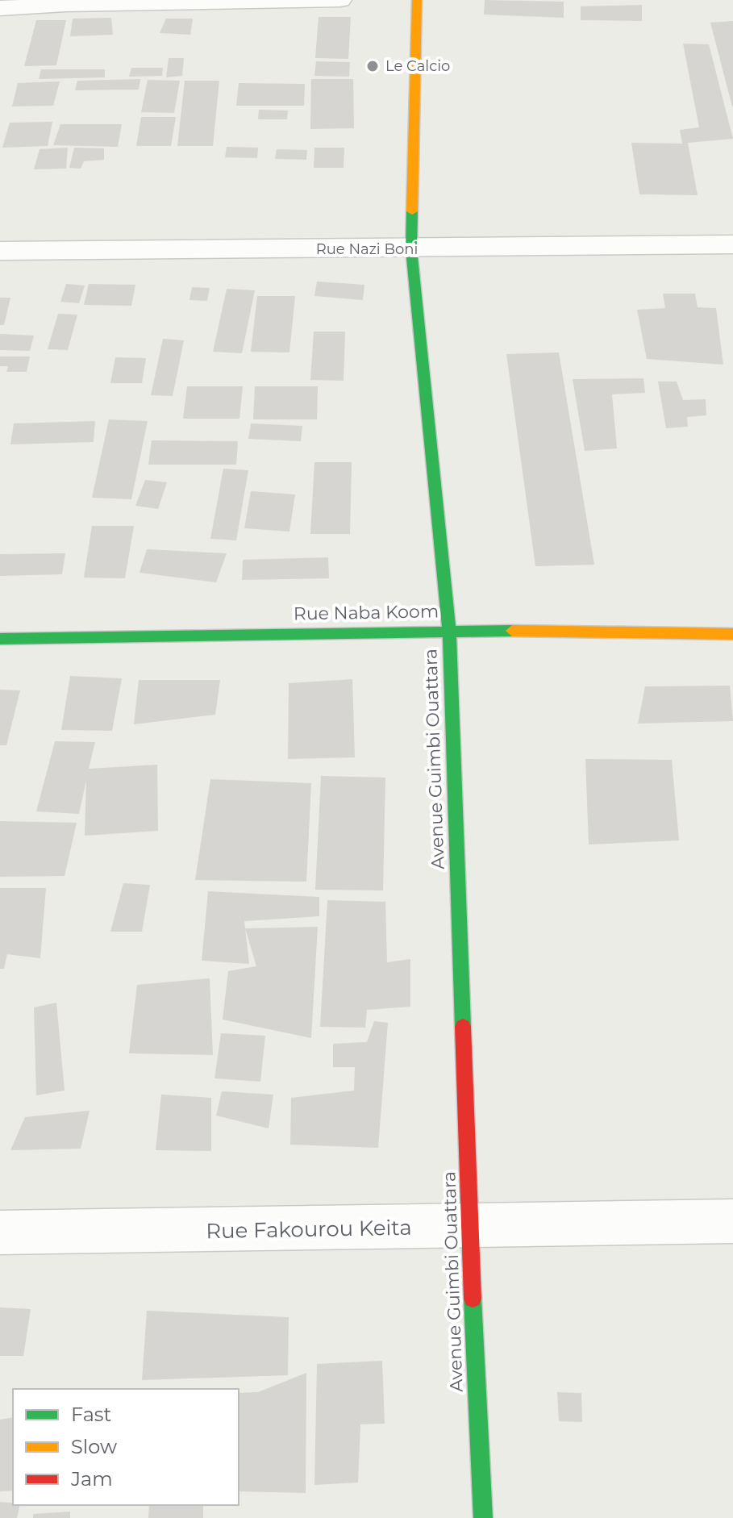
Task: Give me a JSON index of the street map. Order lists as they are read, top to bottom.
{
  "streets": {
    "street": [
      "Rue Nazi Boni",
      "Rue Naba Koom",
      "Avenue Guimbi Ouattara",
      "Rue Fakourou Keita"
    ]
  },
  "crossings": [
    ["Rue Nazi Boni", "Avenue Guimbi Ouattara"],
    ["Rue Naba Koom", "Avenue Guimbi Ouattara"],
    ["Avenue Guimbi Ouattara", "Rue Fakourou Keita"]
  ],
  "places": ["Le Calcio"],
  "legend": ["Fast", "Slow", "Jam"]
}
